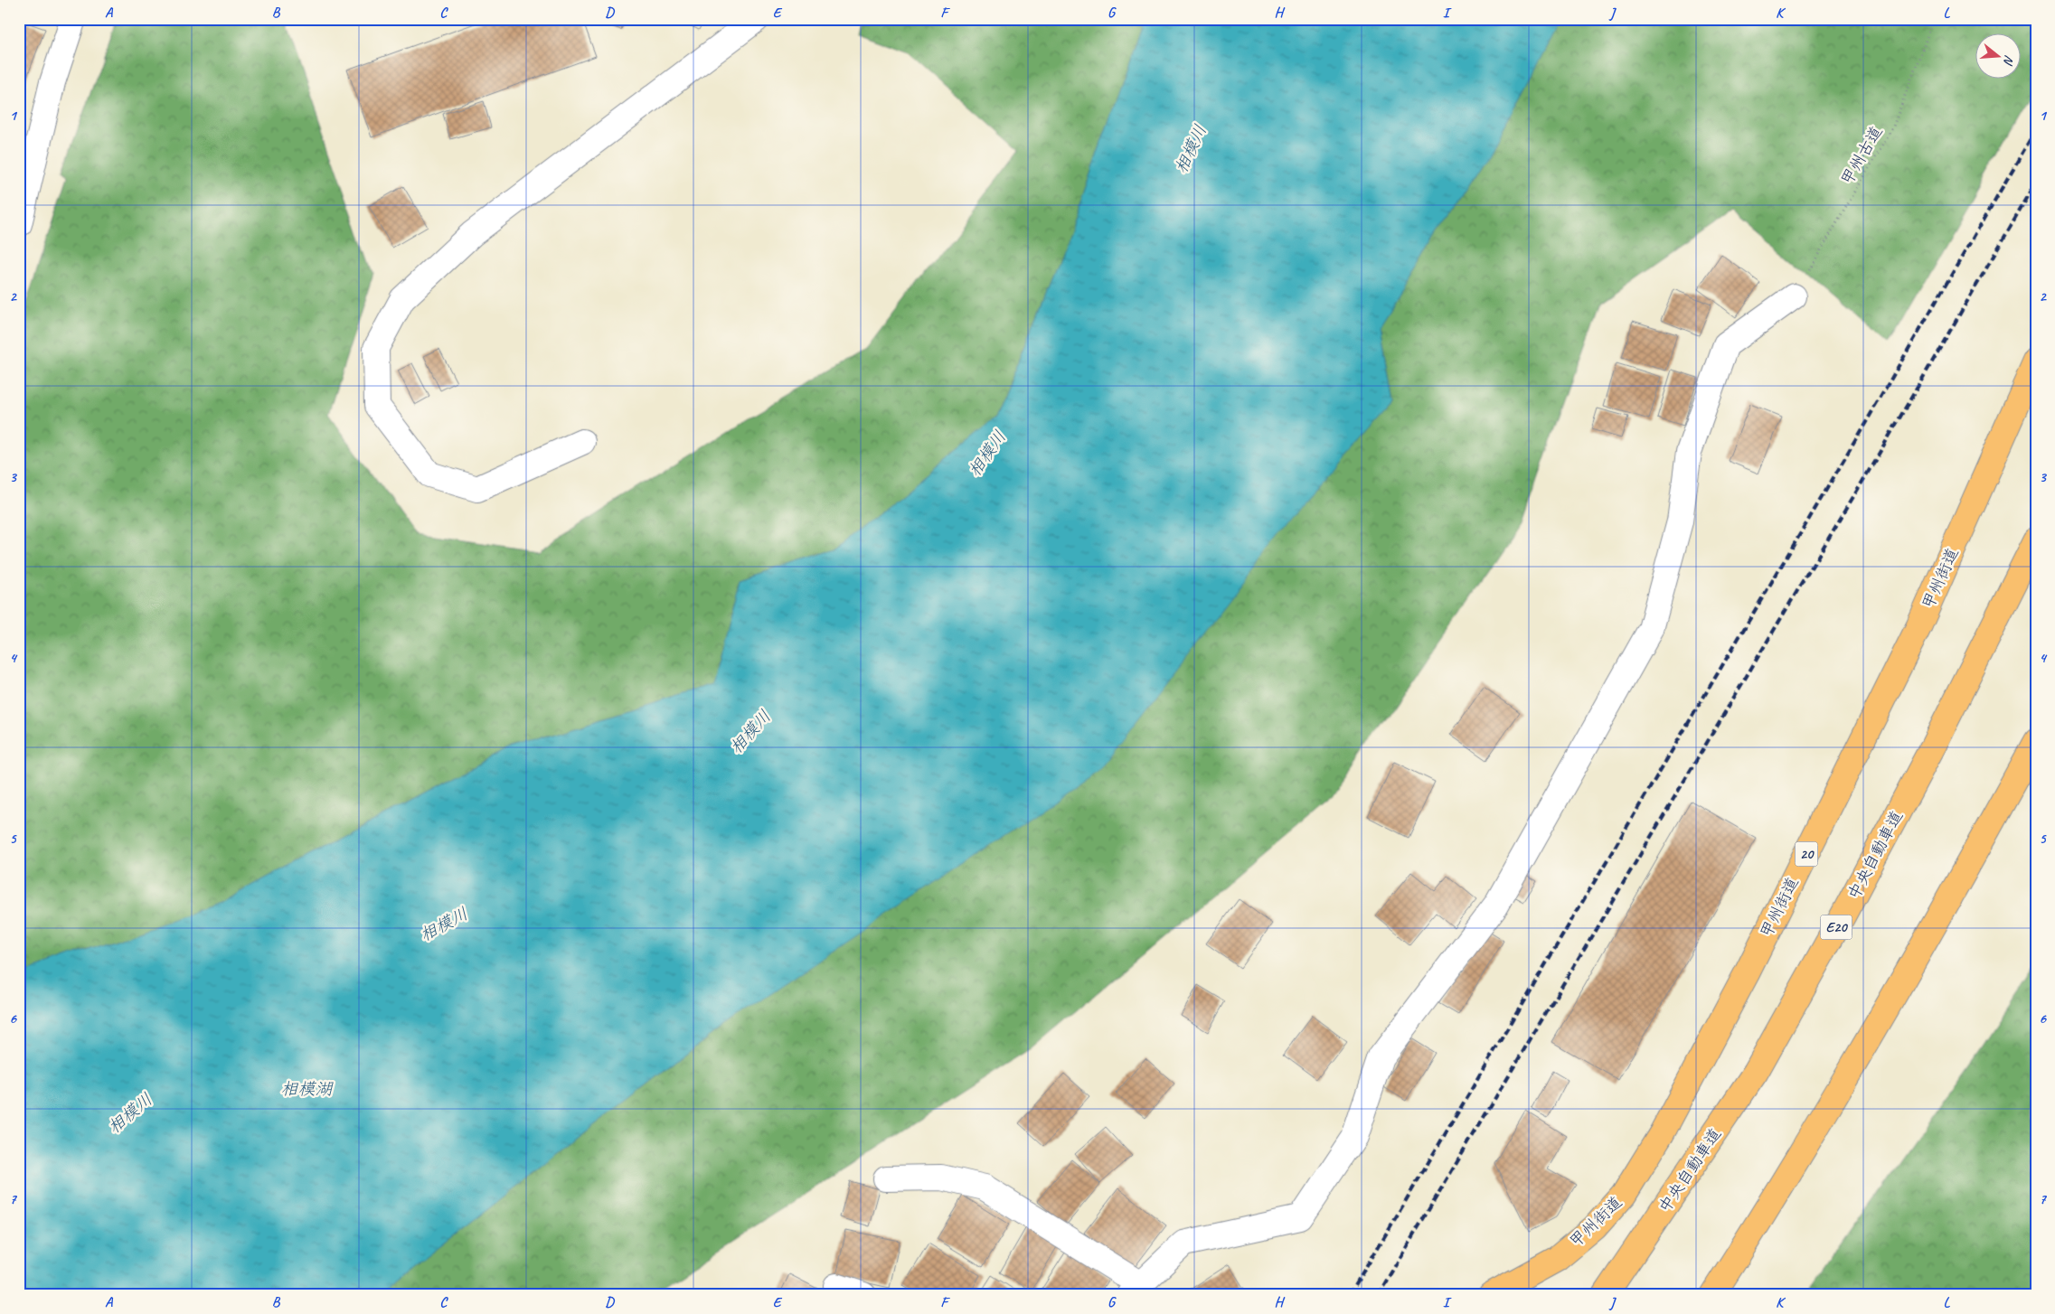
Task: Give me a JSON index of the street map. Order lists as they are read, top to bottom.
{
  "streets": {
    "highway": [
      "甲州街道",
      "20",
      "中央自動車道",
      "E20"
    ],
    "path": ["甲州古道"]
  },
  "water": ["相模川", "相模湖"],
  "north": "right",
  "grid": {
    "columns": [
      "A",
      "B",
      "C",
      "D",
      "E",
      "F",
      "G",
      "H",
      "I",
      "J",
      "K",
      "L"
    ],
    "rows": [
      "1",
      "2",
      "3",
      "4",
      "5",
      "6",
      "7"
    ]
  }
}
